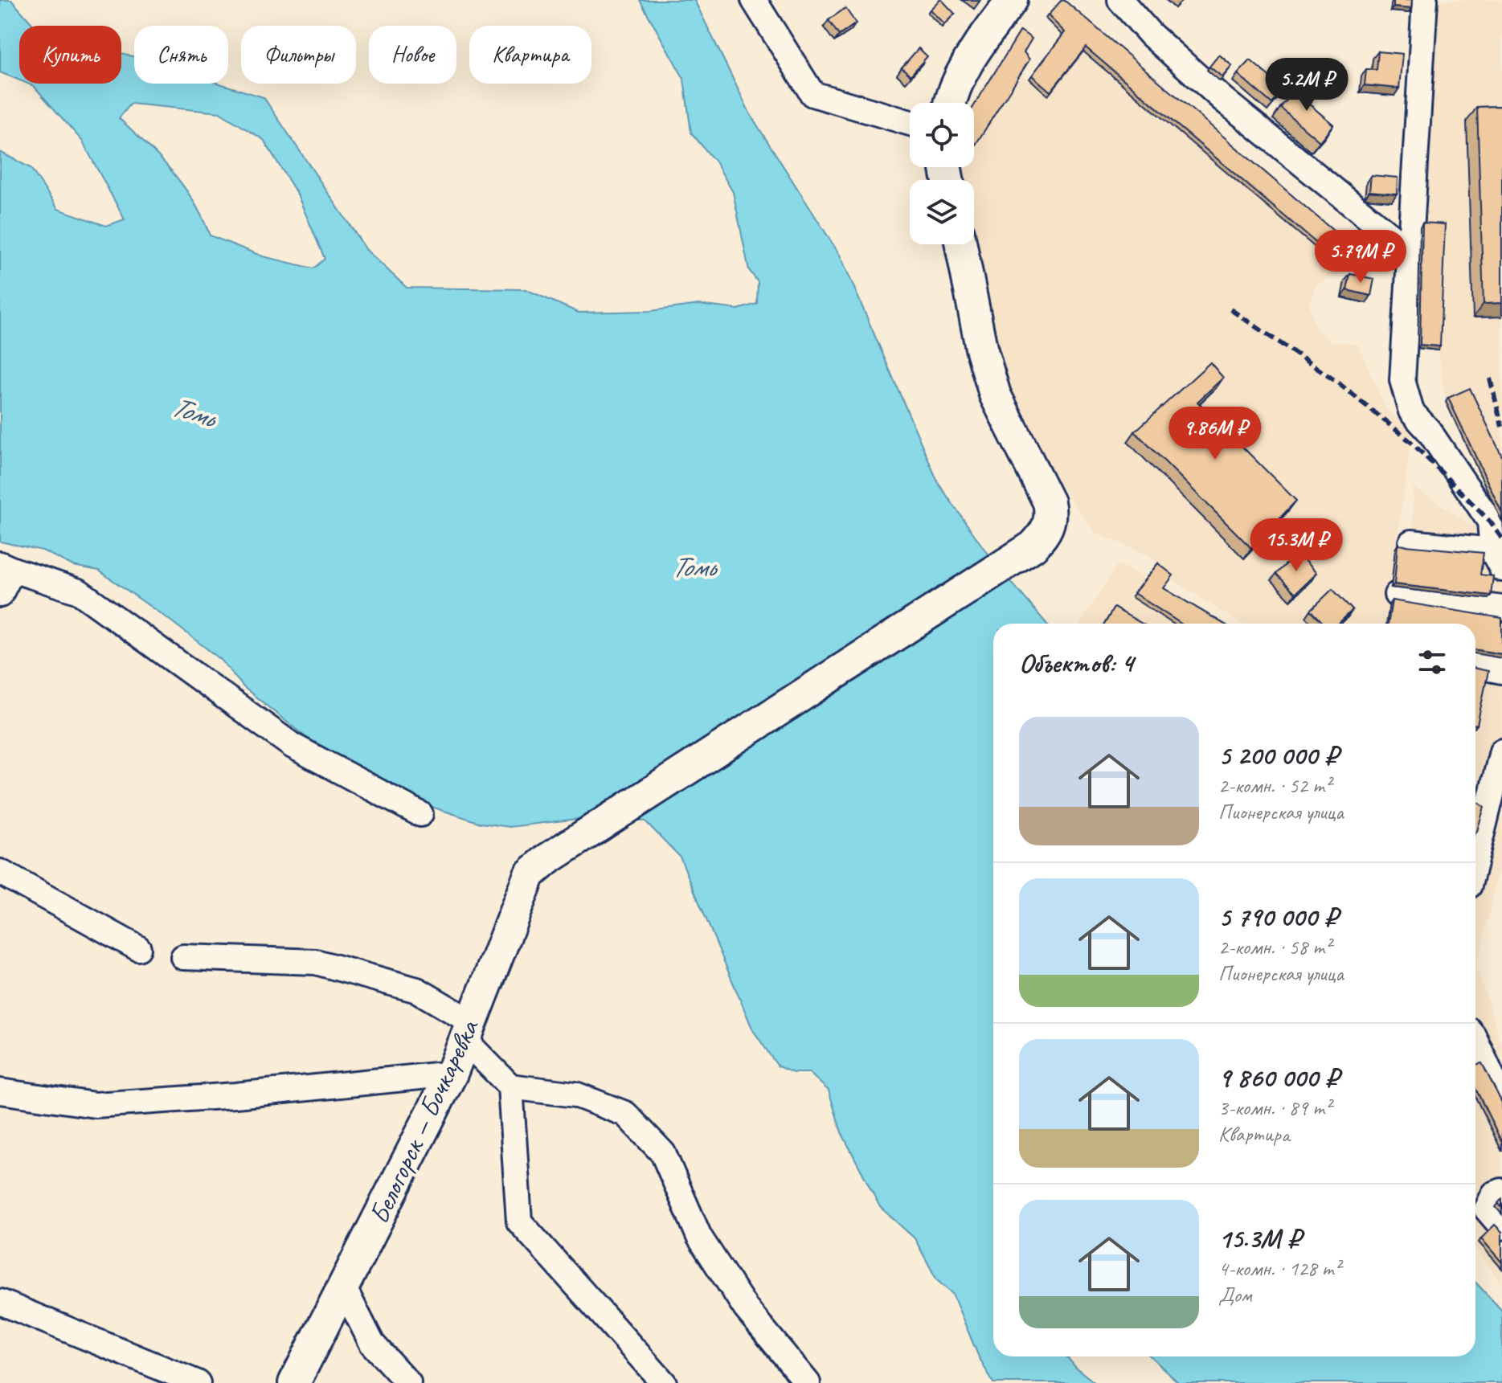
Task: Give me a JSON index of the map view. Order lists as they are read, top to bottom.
{
  "streets": {
    "main road": ["Белогорск — Бочкаревка"]
  },
  "water": ["Томь"],
  "page": {
    "chip": [
      "Купить",
      "Снять",
      "Фильтры",
      "Новое",
      "Квартира"
    ],
    "price": [
      "5.2M ₽",
      "5.79M ₽",
      "9.86M ₽",
      "15.3M ₽"
    ],
    "heading": "Объектов: 4",
    "list": [
      {
        "name": "5 200 000 ₽",
        "note": "2-комн. · 52 m² · Пионерская улица"
      },
      {
        "name": "5 790 000 ₽",
        "note": "2-комн. · 58 m² · Пионерская улица"
      },
      {
        "name": "9 860 000 ₽",
        "note": "3-комн. · 89 m² · Квартира"
      },
      {
        "name": "15.3M ₽",
        "note": "4-комн. · 128 m² · Дом"
      }
    ]
  }
}
